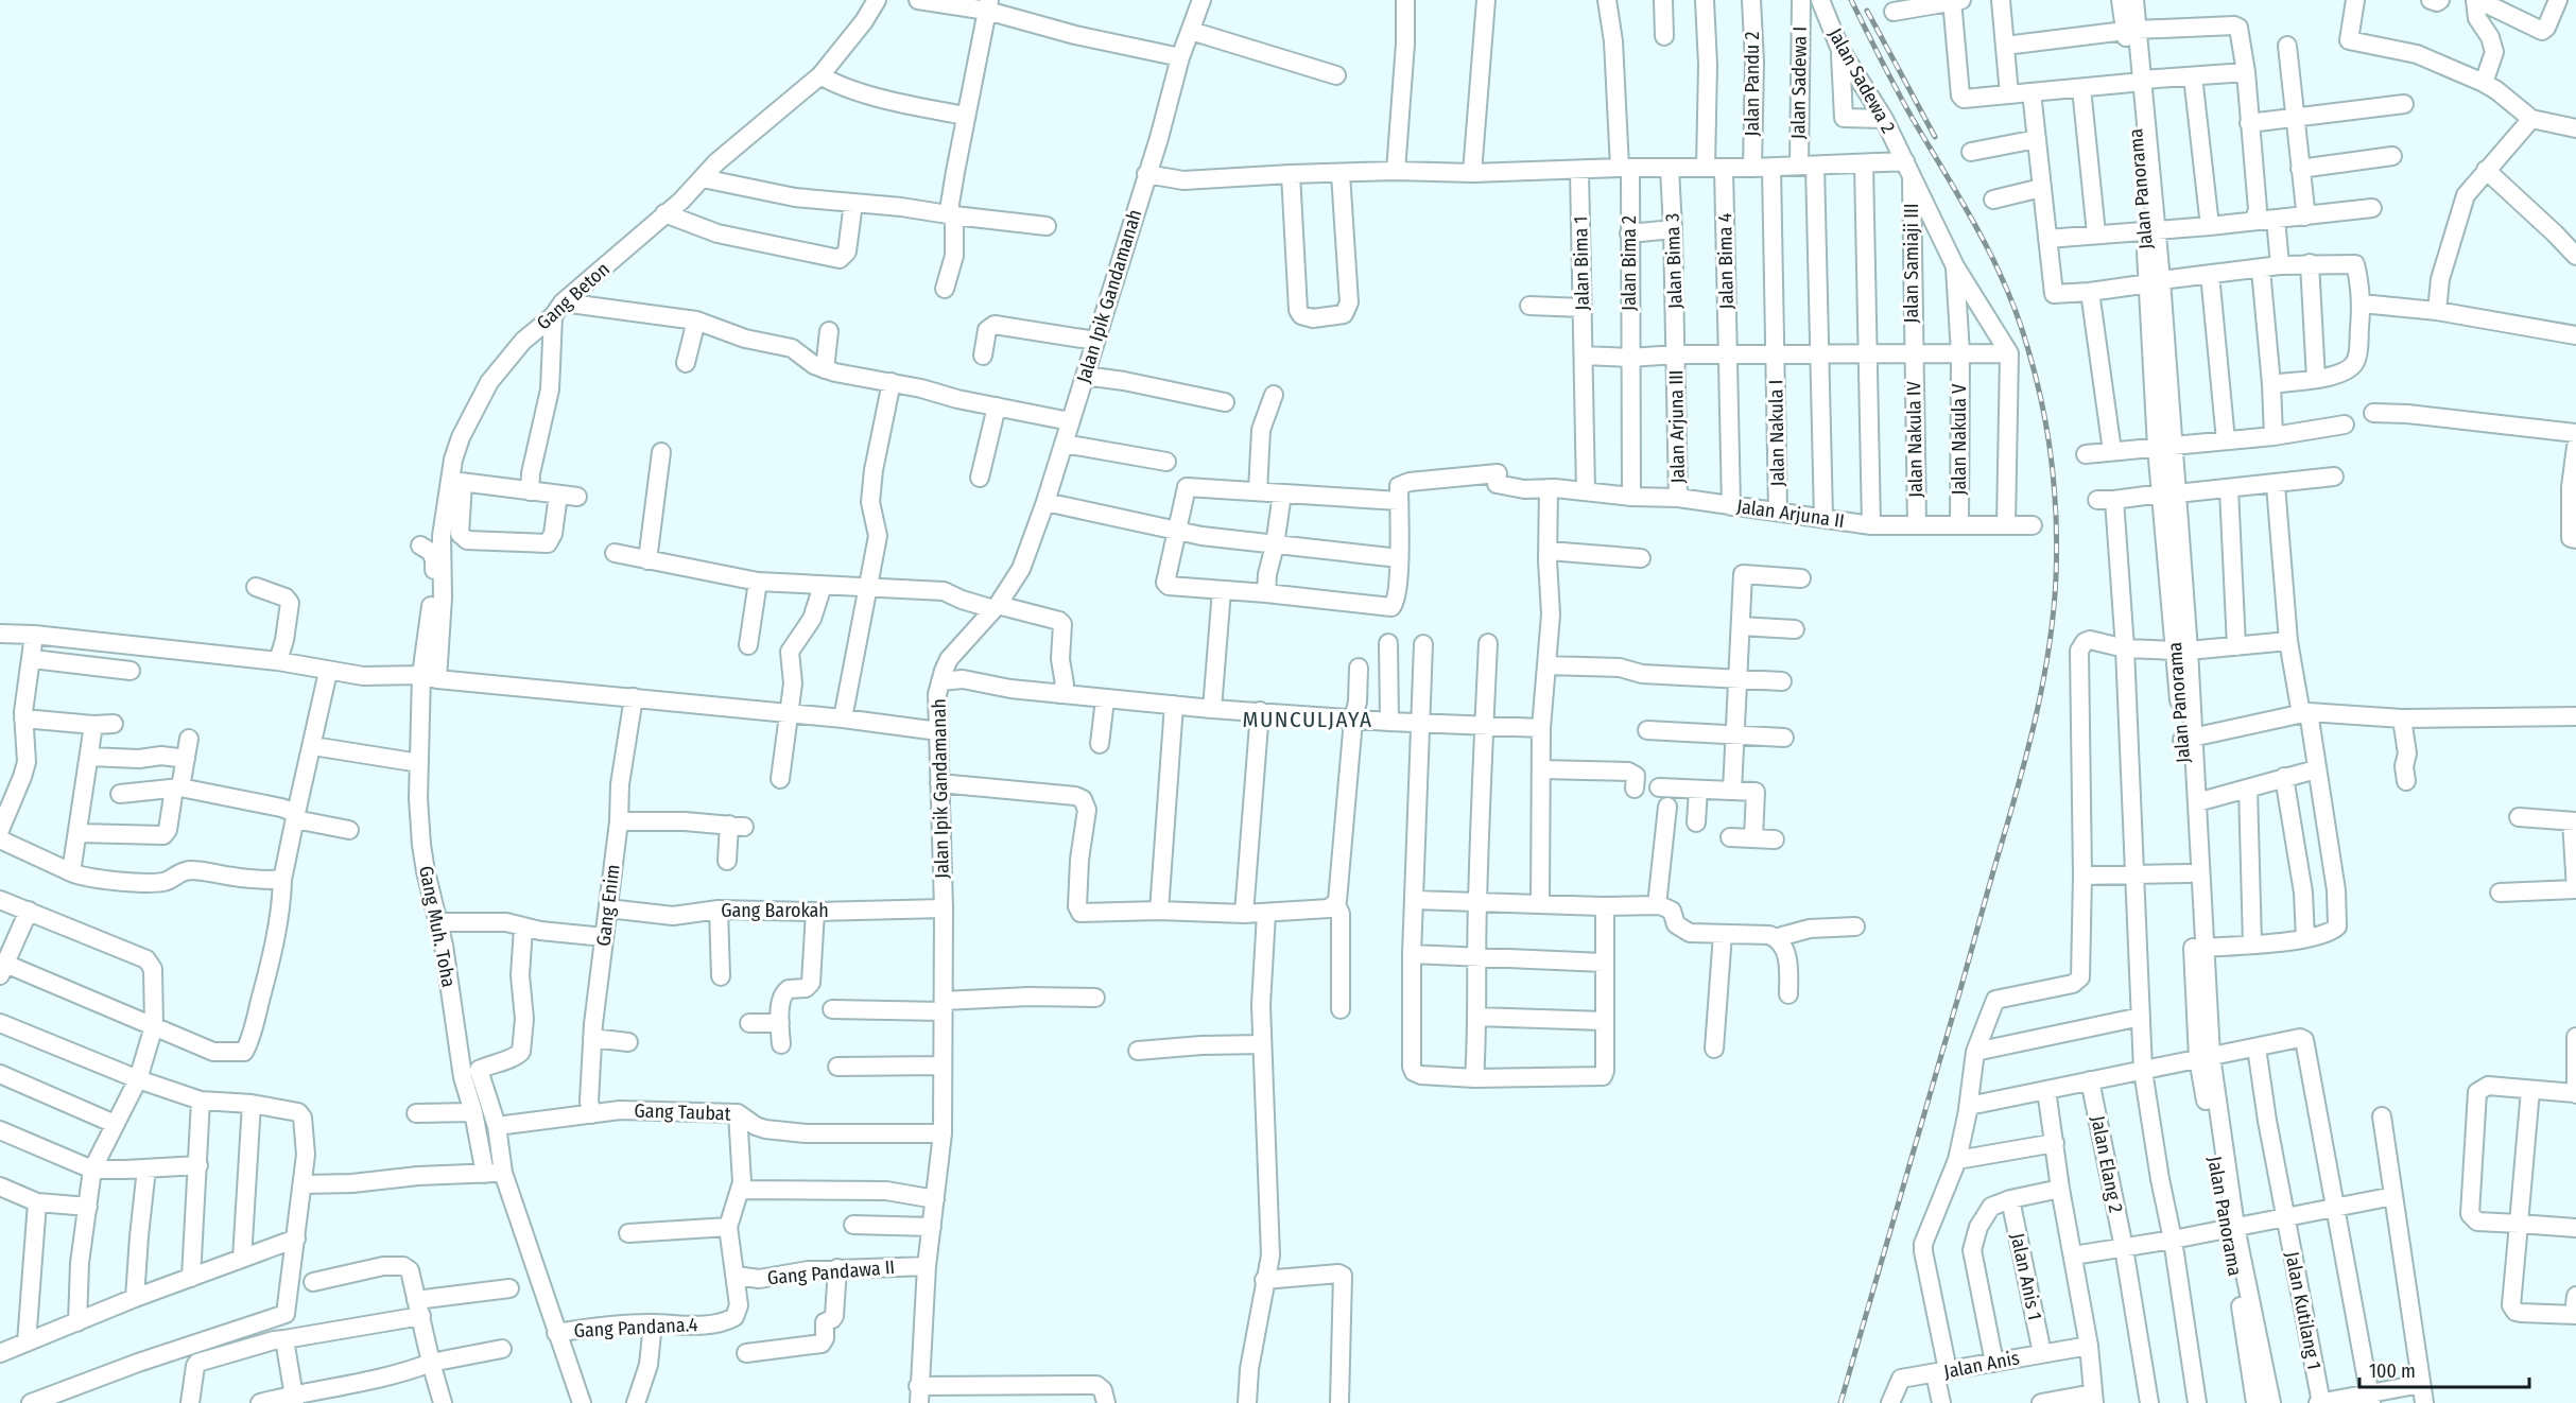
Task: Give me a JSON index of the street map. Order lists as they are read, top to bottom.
{
  "streets": {
    "street": [
      "Jalan Sadewa 2",
      "Jalan Sadewa I",
      "Jalan Pandu 2",
      "Jalan Panorama",
      "Jalan Bima 3",
      "Jalan Bima 4",
      "Jalan Bima 1",
      "Jalan Bima 2",
      "Jalan Samiaji III",
      "Gang Beton",
      "Jalan Ipik Gandamanah",
      "Jalan Arjuna III",
      "Jalan Nakula I",
      "Jalan Nakula IV",
      "Jalan Nakula V",
      "Jalan Arjuna II",
      "Gang Enim",
      "Gang Barokah",
      "Gang Muh. Toha",
      "Gang Taubat",
      "Jalan Elang 2",
      "Gang Pandawa II",
      "Jalan Anis 1",
      "Jalan Kutilang 1",
      "Gang Pandana.4",
      "Jalan Anis"
    ]
  },
  "crossings": [
    ["Jalan Sadewa 2", "Jalan Samiaji III"],
    ["Jalan Sadewa 2", "Jalan Nakula V"],
    ["Jalan Sadewa I", "Jalan Arjuna II"],
    ["Jalan Bima 3", "Jalan Arjuna III"],
    ["Jalan Bima 4", "Jalan Arjuna II"],
    ["Jalan Bima 1", "Jalan Arjuna II"],
    ["Jalan Bima 2", "Jalan Arjuna II"],
    ["Jalan Samiaji III", "Jalan Nakula IV"],
    ["Gang Beton", "Gang Muh. Toha"],
    ["Jalan Ipik Gandamanah", "Gang Barokah"],
    ["Jalan Ipik Gandamanah", "Gang Taubat"],
    ["Jalan Ipik Gandamanah", "Gang Pandawa II"],
    ["Jalan Arjuna III", "Jalan Arjuna II"],
    ["Jalan Nakula I", "Jalan Arjuna II"],
    ["Jalan Nakula IV", "Jalan Arjuna II"],
    ["Jalan Nakula V", "Jalan Arjuna II"],
    ["Gang Enim", "Gang Barokah"],
    ["Gang Enim", "Gang Taubat"],
    ["Gang Taubat", "Gang Pandana.4"],
    ["Gang Pandawa II", "Gang Pandana.4"],
    ["Jalan Anis 1", "Jalan Anis"]
  ],
  "districts": ["MUNCULJAYA"],
  "scale_bar": "100 m"
}
